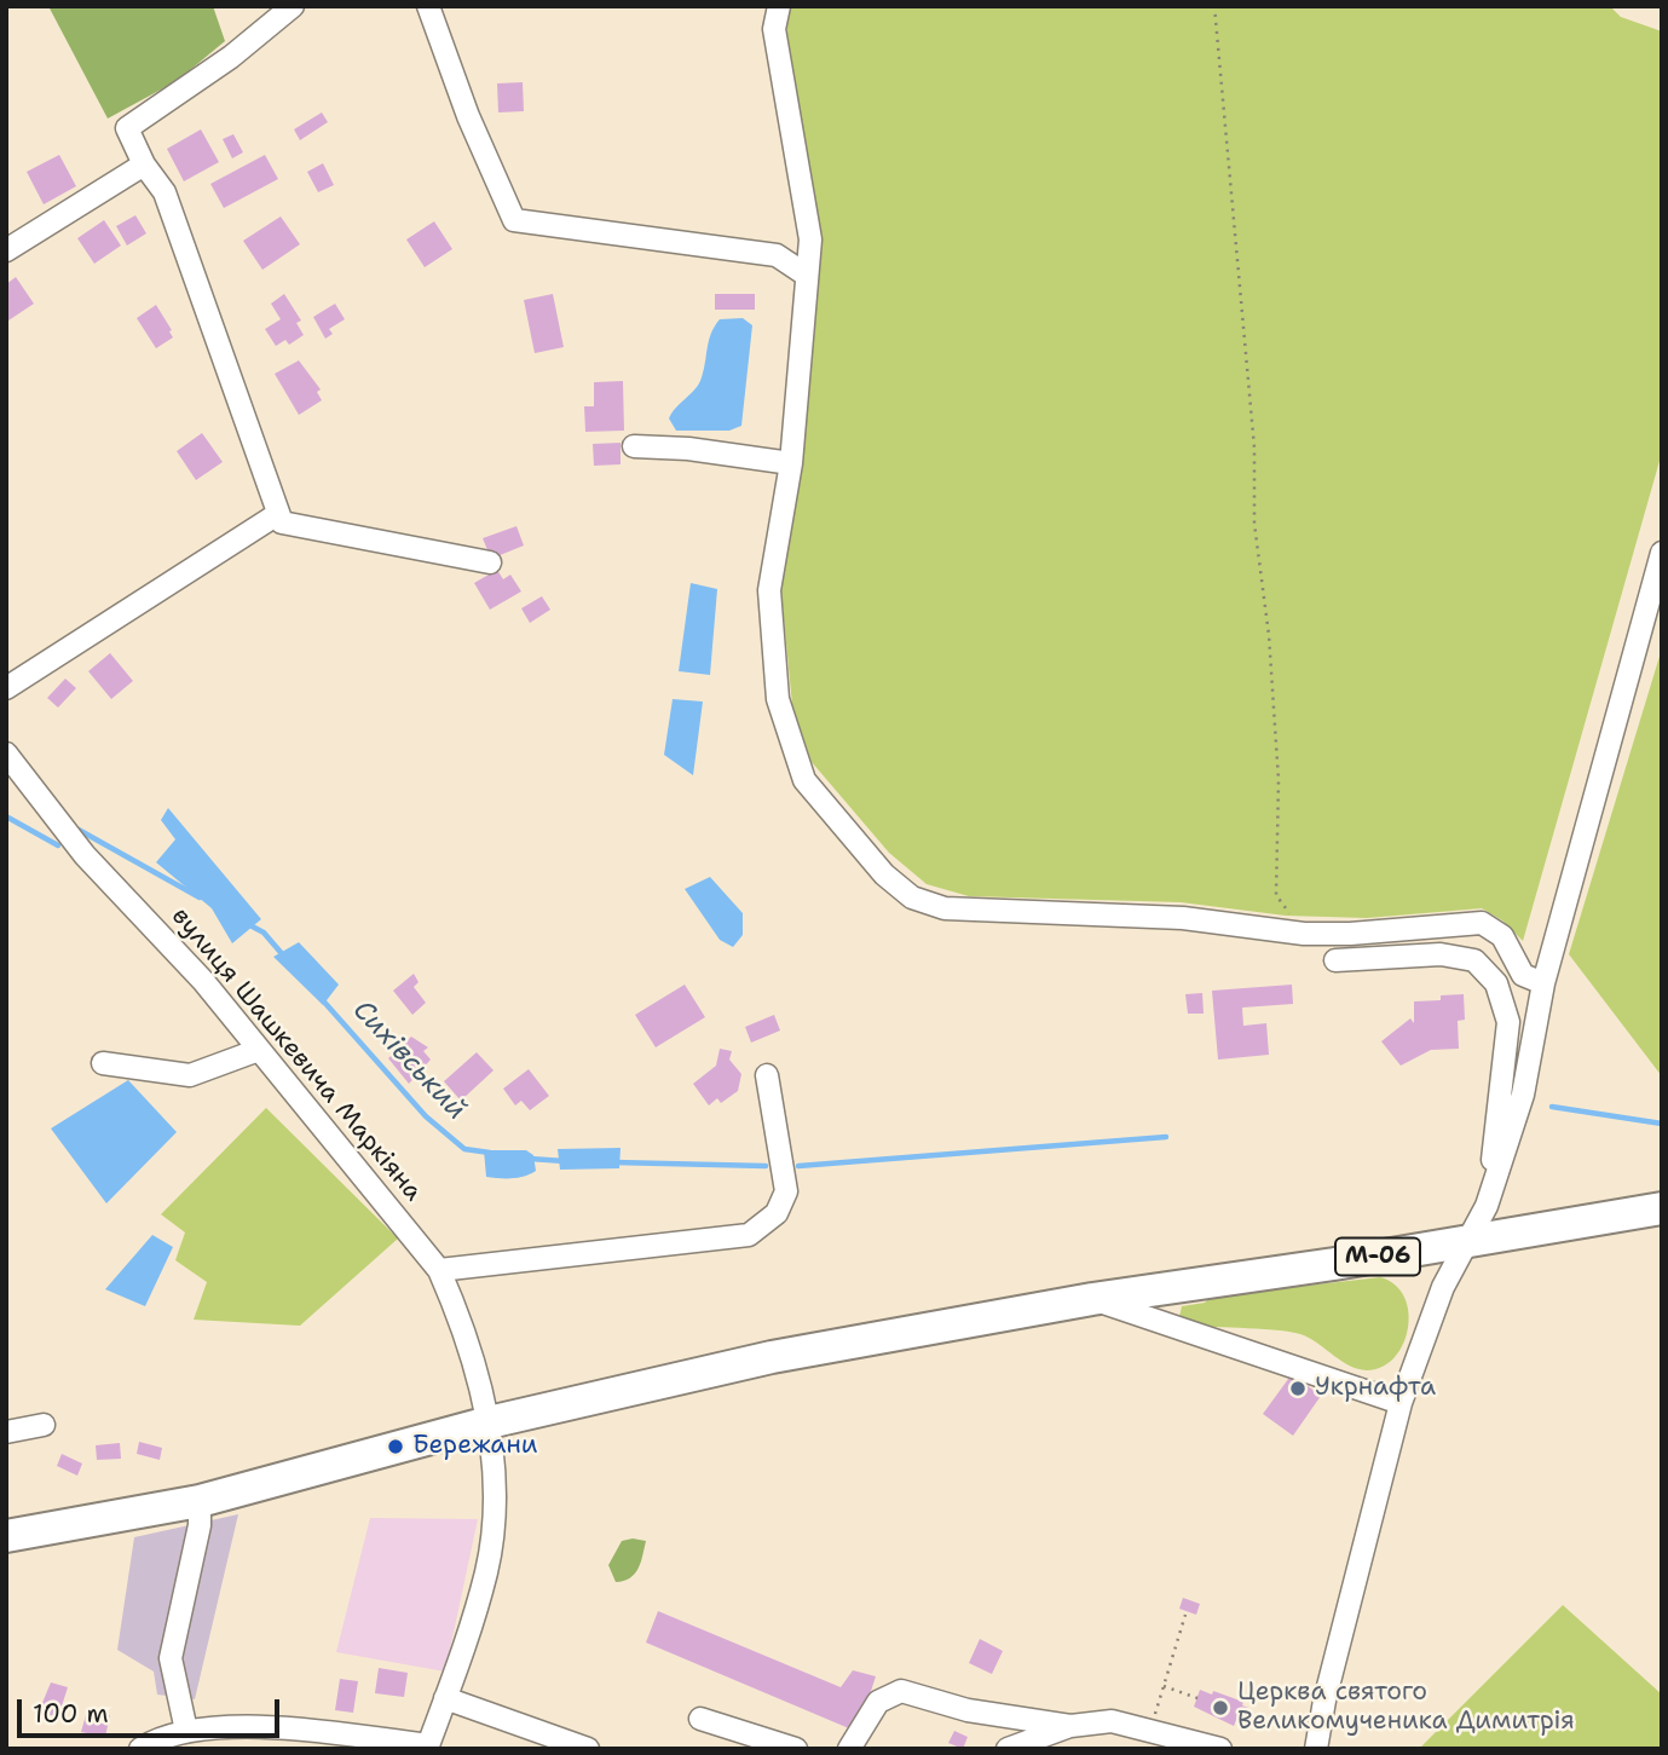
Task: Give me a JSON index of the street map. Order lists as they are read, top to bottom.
{
  "streets": {
    "highway": ["М-06"],
    "street": ["вулиця Шашкевича Маркіяна"]
  },
  "crossings": [
    ["вулиця Шашкевича Маркіяна", "М-06"]
  ],
  "water": ["Сихівський"],
  "places": ["Укрнафта", "Бережани", "Церква святого Великомученика Димитрія"],
  "scale_bar": "100 m"
}
